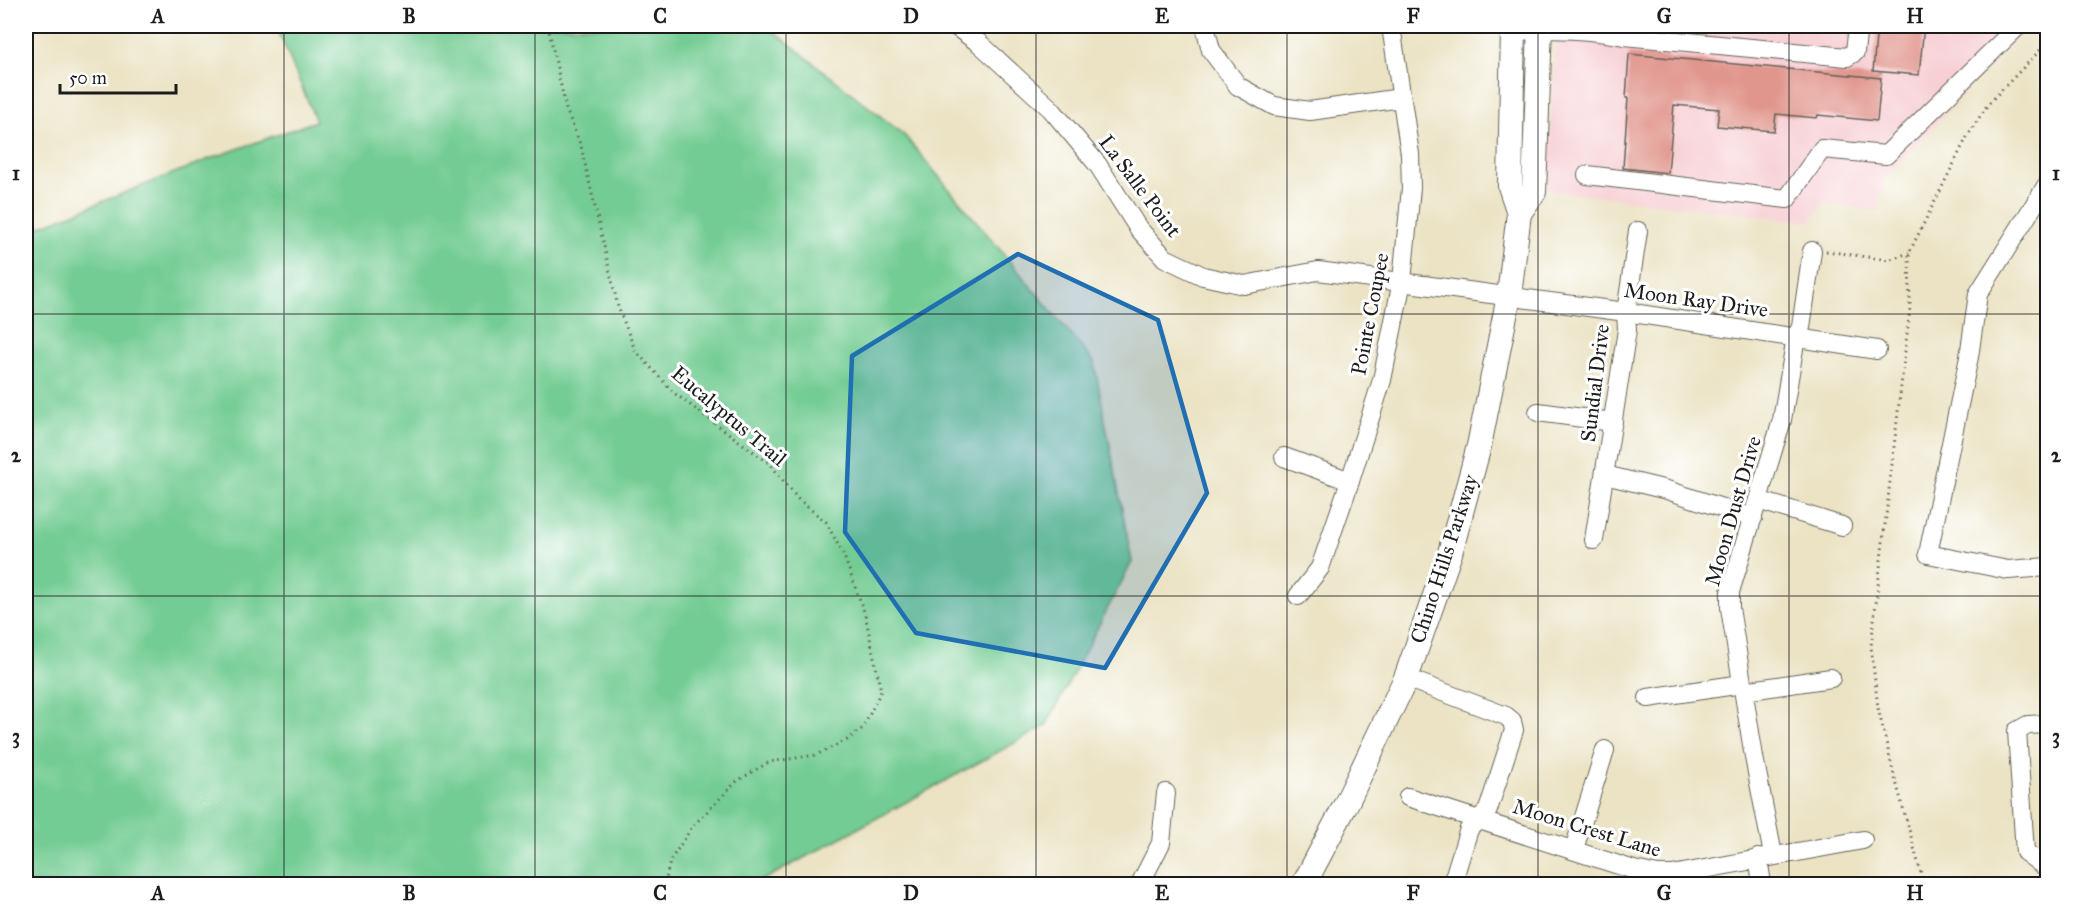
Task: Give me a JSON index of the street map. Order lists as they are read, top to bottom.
{
  "streets": {
    "main road": ["Chino Hills Parkway"],
    "street": [
      "La Salle Point",
      "Moon Ray Drive",
      "Pointe Coupee",
      "Sundial Drive",
      "Moon Dust Drive",
      "Moon Crest Lane"
    ],
    "path": ["Eucalyptus Trail"]
  },
  "crossings": [
    ["La Salle Point", "Moon Ray Drive"],
    ["La Salle Point", "Pointe Coupee"],
    ["La Salle Point", "Chino Hills Parkway"],
    ["Moon Ray Drive", "Sundial Drive"],
    ["Moon Ray Drive", "Moon Dust Drive"],
    ["Moon Ray Drive", "Chino Hills Parkway"],
    ["Moon Dust Drive", "Moon Crest Lane"]
  ],
  "scale_bar": "50 m",
  "grid": {
    "columns": [
      "A",
      "B",
      "C",
      "D",
      "E",
      "F",
      "G",
      "H"
    ],
    "rows": ["1", "2", "3"]
  }
}
